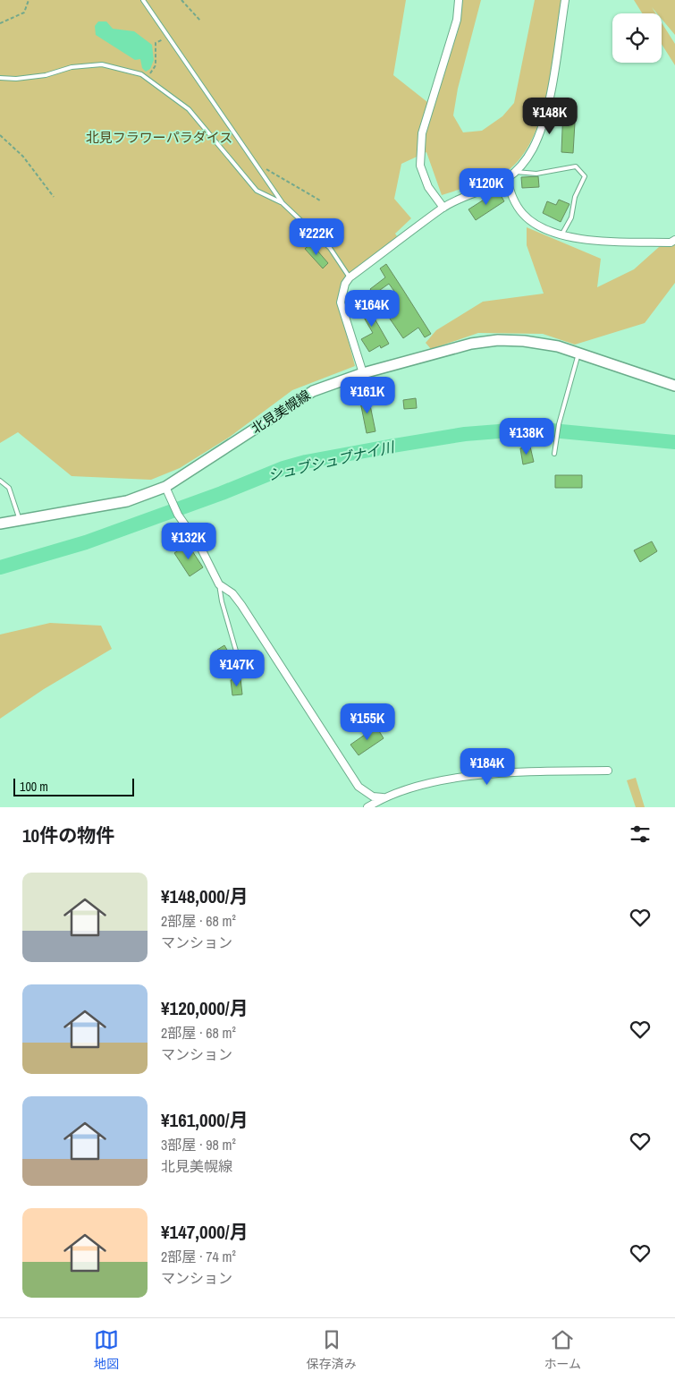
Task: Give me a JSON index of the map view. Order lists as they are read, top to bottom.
{
  "streets": {
    "main road": ["北見美幌線"]
  },
  "water": ["シュブシュブナイ川"],
  "parks": ["北見フラワーパラダイス"],
  "scale_bar": "100 m",
  "page": {
    "price": [
      "¥148K",
      "¥120K",
      "¥222K",
      "¥164K",
      "¥161K",
      "¥138K",
      "¥132K",
      "¥147K",
      "¥155K",
      "¥184K"
    ],
    "scale": "100 m",
    "heading": "10件の物件",
    "list": [
      {
        "name": "¥148,000/月",
        "note": "2部屋 · 68 m² · マンション"
      },
      {
        "name": "¥120,000/月",
        "note": "2部屋 · 68 m² · マンション"
      },
      {
        "name": "¥161,000/月",
        "note": "3部屋 · 98 m² · 北見美幌線"
      },
      {
        "name": "¥147,000/月",
        "note": "2部屋 · 74 m² · マンション"
      }
    ],
    "tabs": ["地図", "保存済み", "ホーム"]
  }
}
